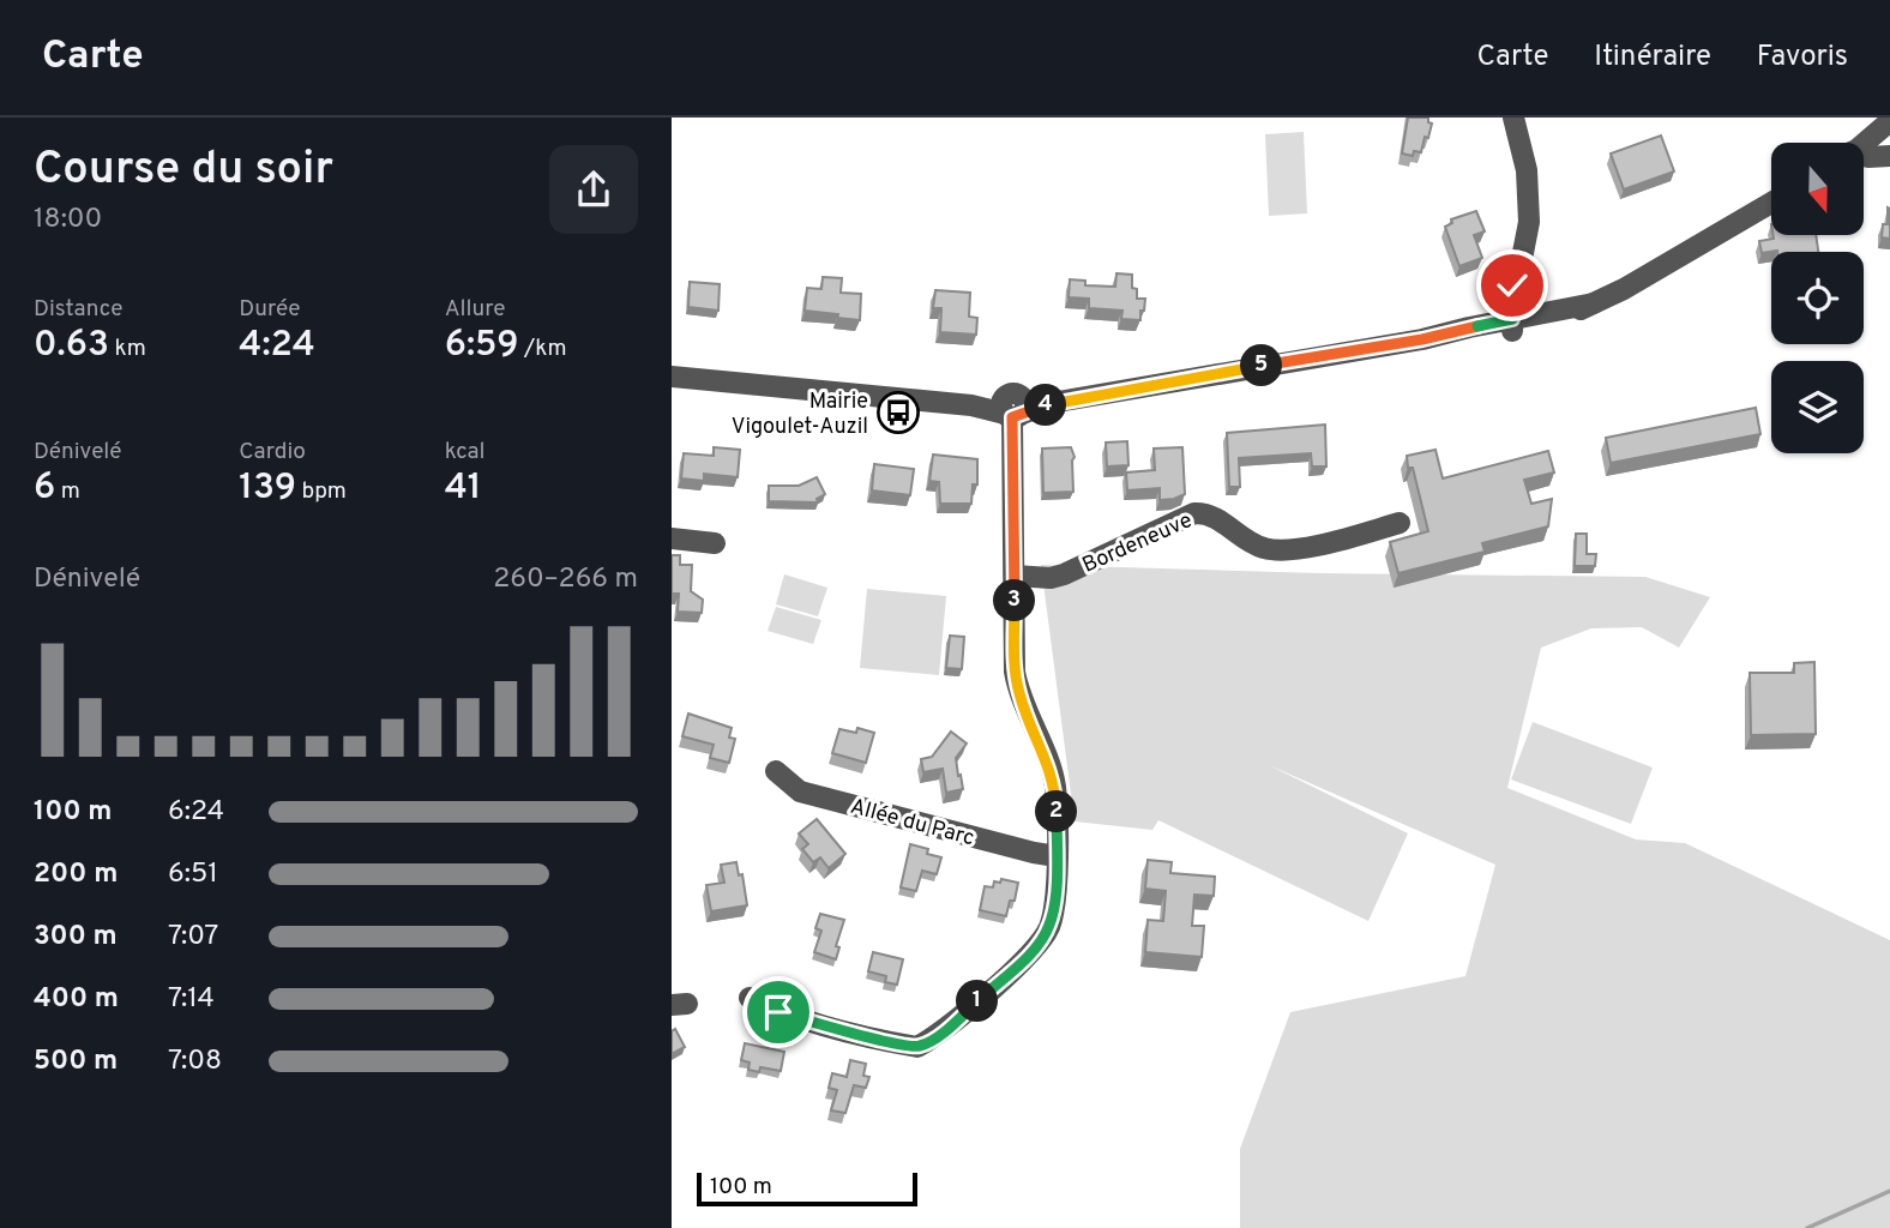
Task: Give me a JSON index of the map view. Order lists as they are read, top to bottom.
{
  "streets": {
    "street": ["Bordeneuve", "Allée du Parc"]
  },
  "places": {
    "bus stop": ["Mairie Vigoulet-Auzil"]
  },
  "scale_bar": "100 m",
  "north": "bottom",
  "page": {
    "header": "Carte",
    "nav": ["Carte", "Itinéraire", "Favoris"],
    "heading": ["Course du soir", "18:00"],
    "stats": [
      ["Distance", "0.63 km"],
      ["Durée", "4:24"],
      ["Allure", "6:59 /km"],
      ["Dénivelé", "6 m"],
      ["Cardio", "139 bpm"],
      ["kcal", "41"]
    ],
    "pins": [
      "5",
      "4",
      "3",
      "2",
      "1"
    ],
    "chart": ["Dénivelé", "260–266 m"],
    "list": [
      {
        "name": "100 m",
        "note": "6:24"
      },
      {
        "name": "200 m",
        "note": "6:51"
      },
      {
        "name": "300 m",
        "note": "7:07"
      },
      {
        "name": "400 m",
        "note": "7:14"
      },
      {
        "name": "500 m",
        "note": "7:08"
      }
    ],
    "scale": "100 m"
  }
}
